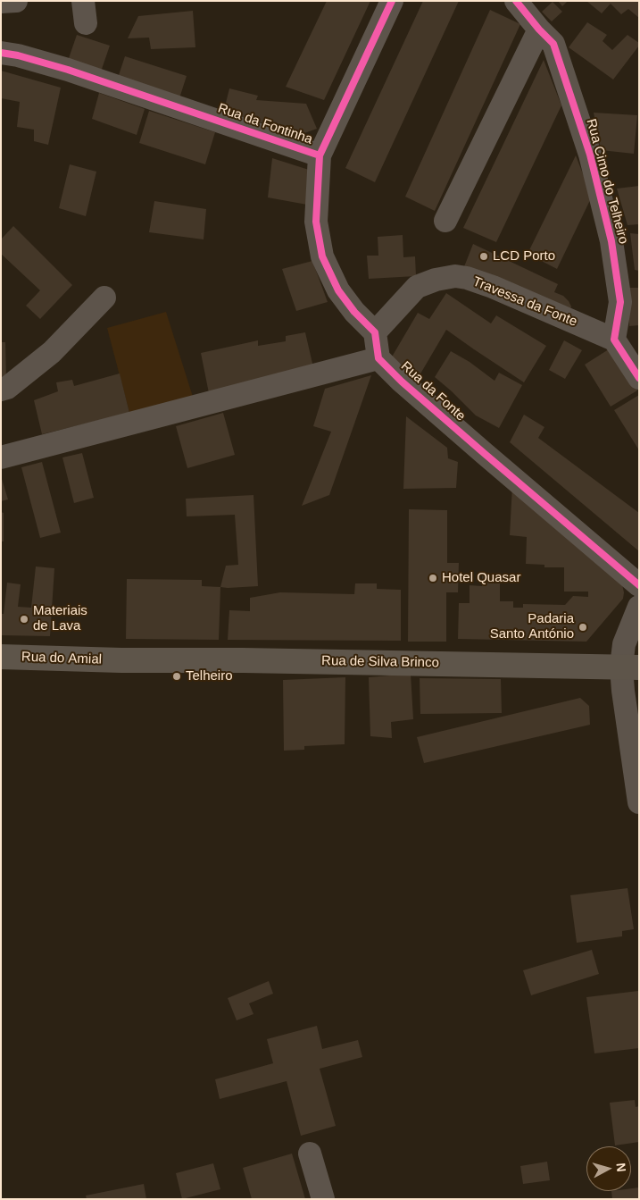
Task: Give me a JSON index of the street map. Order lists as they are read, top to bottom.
{
  "streets": {
    "main road": ["Rua do Amial", "Rua de Silva Brinco"],
    "street": [
      "Rua da Fontinha",
      "Rua Cimo do Telheiro",
      "Travessa da Fonte",
      "Rua da Fonte"
    ]
  },
  "crossings": [
    ["Rua Cimo do Telheiro", "Travessa da Fonte"],
    ["Rua do Amial", "Rua de Silva Brinco"]
  ],
  "places": [
    "LCD Porto",
    "Hotel Quasar",
    "Materiais de Lava",
    "Padaria Santo António",
    "Telheiro"
  ],
  "north": "right"
}
